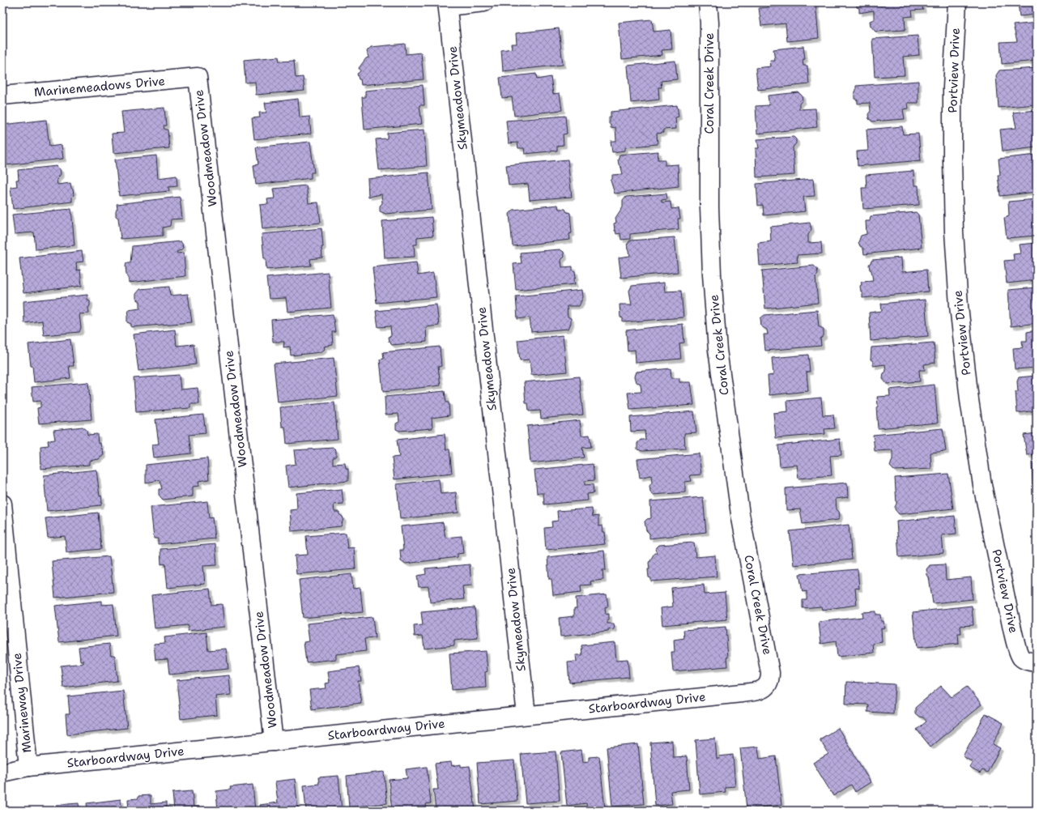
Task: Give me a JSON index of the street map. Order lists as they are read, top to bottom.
{
  "streets": {
    "street": [
      "Portview Drive",
      "Coral Creek Drive",
      "Marinemeadows Drive",
      "Skymeadow Drive",
      "Woodmeadow Drive",
      "Marineway Drive",
      "Starboardway Drive"
    ]
  },
  "crossings": [
    ["Coral Creek Drive", "Starboardway Drive"],
    ["Marinemeadows Drive", "Woodmeadow Drive"],
    ["Skymeadow Drive", "Starboardway Drive"],
    ["Woodmeadow Drive", "Starboardway Drive"],
    ["Marineway Drive", "Starboardway Drive"]
  ]
}
